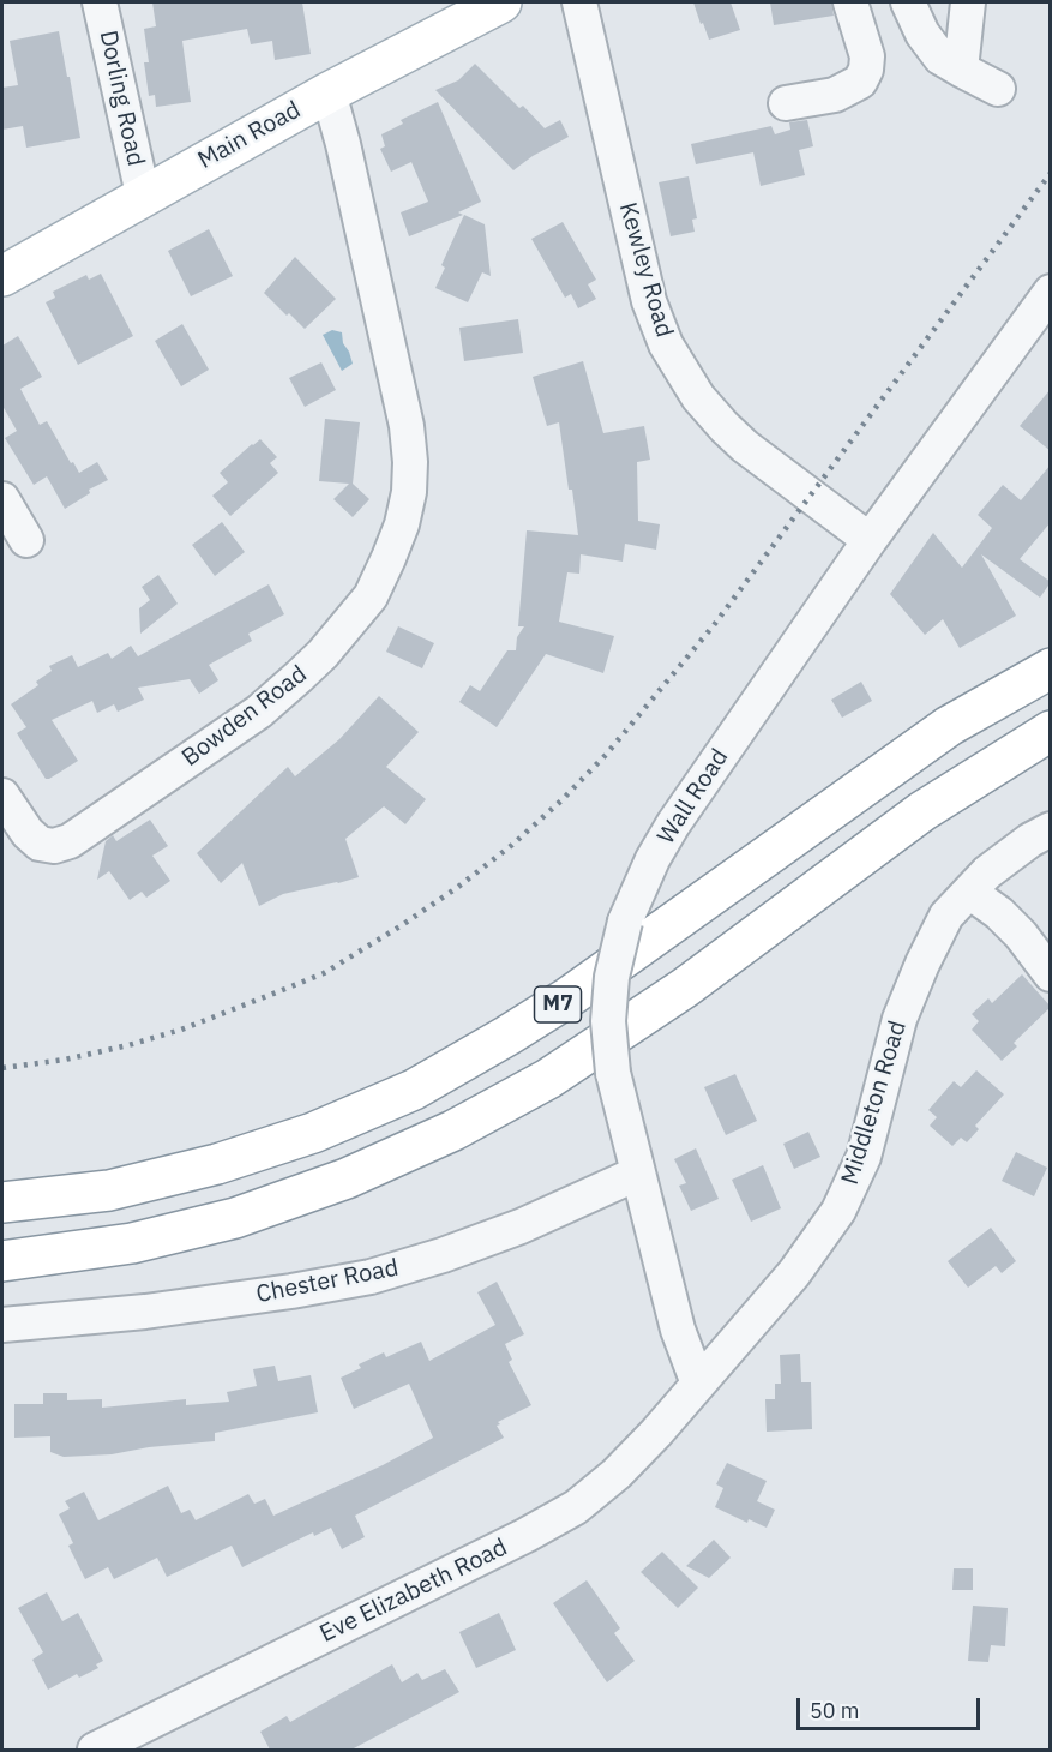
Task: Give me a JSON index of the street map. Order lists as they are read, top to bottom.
{
  "streets": {
    "main road": ["Main Road", "M7"],
    "street": [
      "Dorling Road",
      "Kewley Road",
      "Bowden Road",
      "Wall Road",
      "Middleton Road",
      "Chester Road",
      "Eve Elizabeth Road"
    ]
  },
  "crossings": [
    ["Dorling Road", "Main Road"],
    ["Main Road", "Bowden Road"],
    ["Kewley Road", "Wall Road"],
    ["Wall Road", "Middleton Road"],
    ["Wall Road", "Chester Road"],
    ["Wall Road", "Eve Elizabeth Road"],
    ["Middleton Road", "Eve Elizabeth Road"]
  ],
  "scale_bar": "50 m"
}
